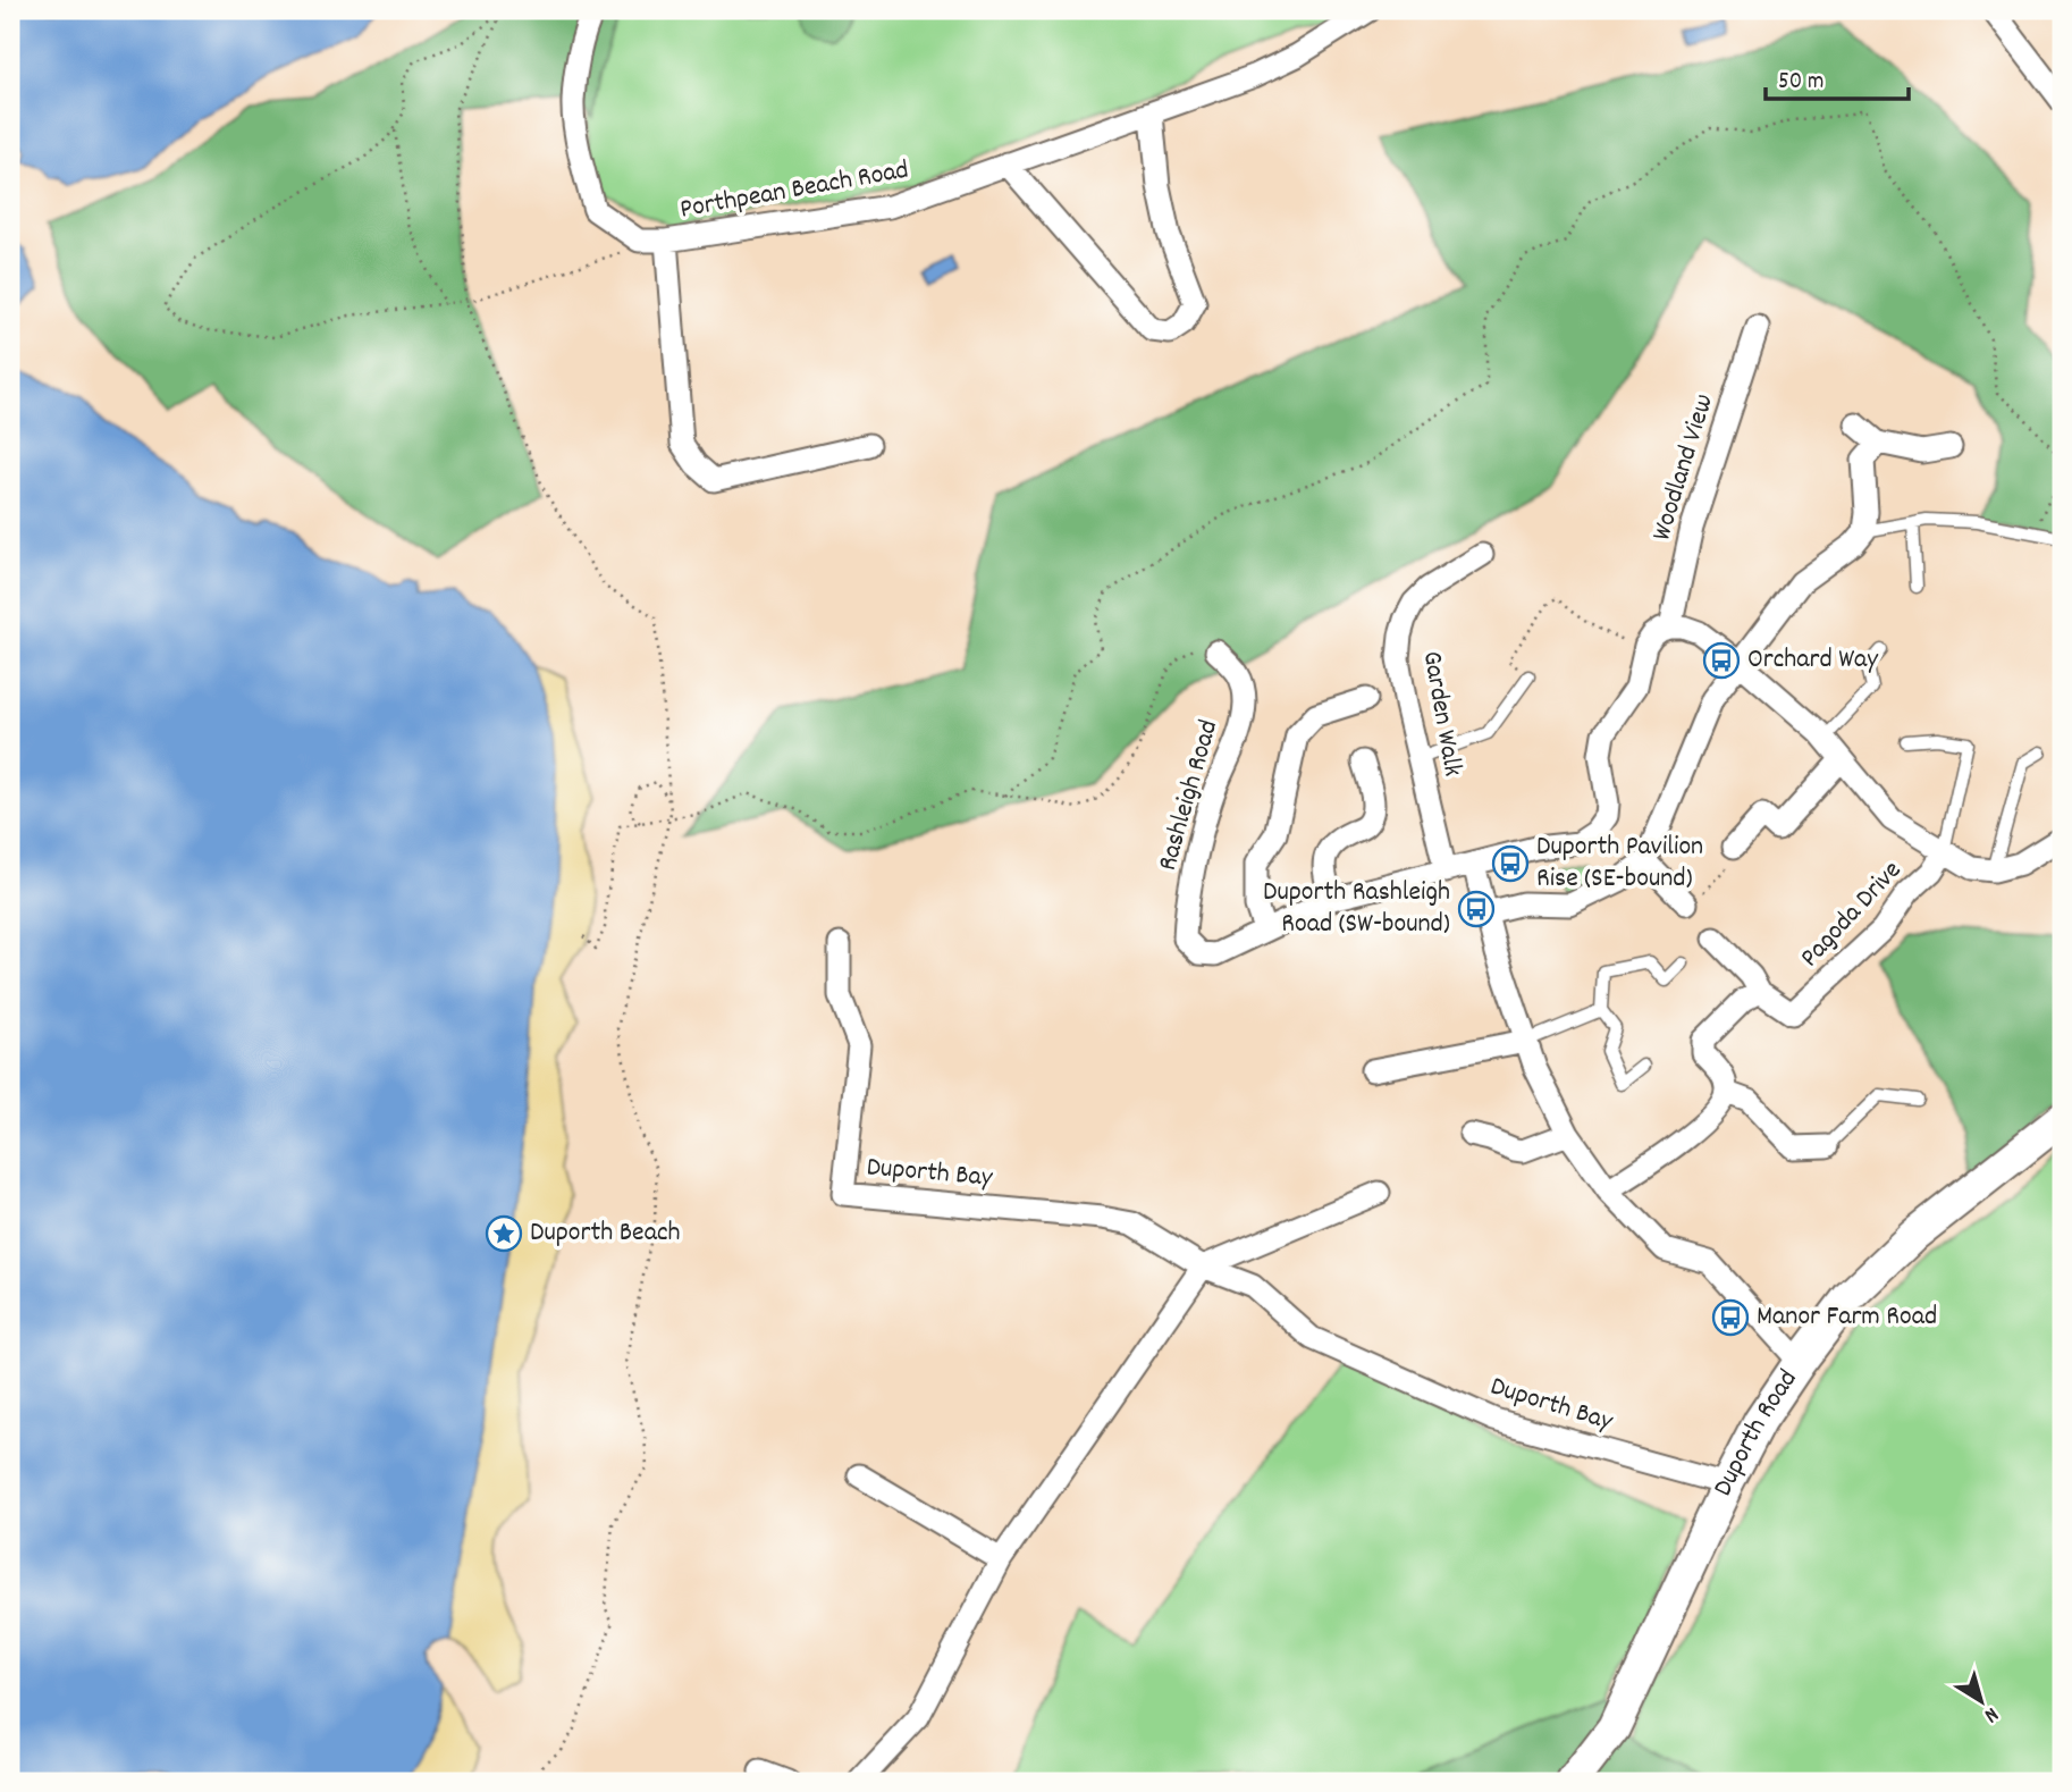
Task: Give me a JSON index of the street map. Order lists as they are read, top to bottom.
{
  "streets": {
    "street": [
      "Porthpean Beach Road",
      "Woodland View",
      "Garden Walk",
      "Rashleigh Road",
      "Pagoda Drive",
      "Duporth Bay",
      "Duporth Road"
    ]
  },
  "crossings": [
    ["Garden Walk", "Rashleigh Road"],
    ["Duporth Bay", "Duporth Road"]
  ],
  "places": {
    "bus stop": [
      "Orchard Way",
      "Duporth Pavilion Rise (SE-bound)",
      "Duporth Rashleigh Road (SW-bound)",
      "Manor Farm Road"
    ],
    "place": ["Duporth Beach"]
  },
  "scale_bar": "50 m",
  "north": "bottom right"
}
